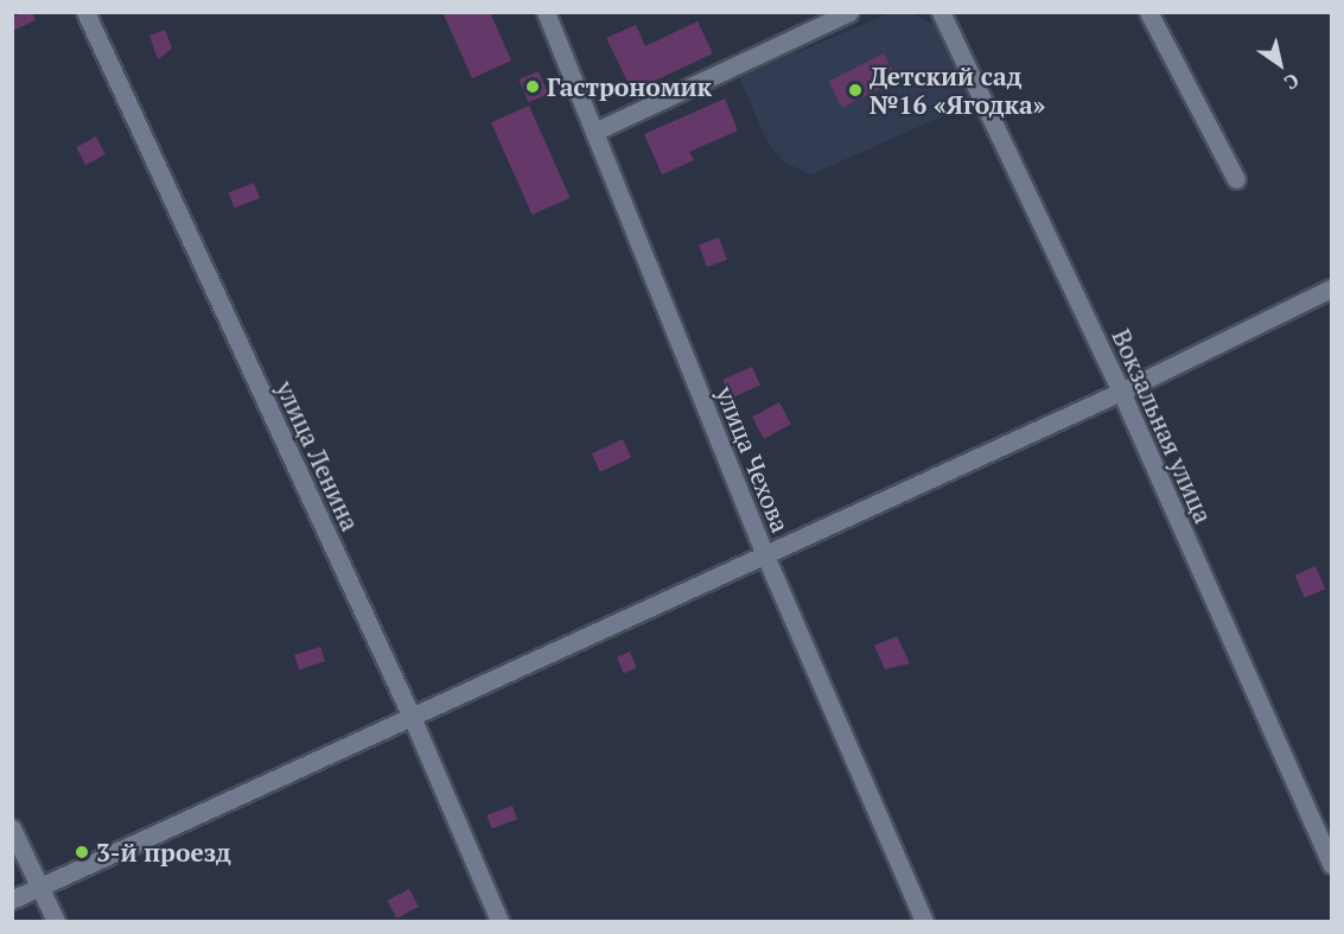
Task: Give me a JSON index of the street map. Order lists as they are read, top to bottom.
{
  "streets": {
    "street": ["Вокзальная улица", "улица Ленина", "улица Чехова"]
  },
  "places": ["Гастрономик", "Детский сад №16 «Ягодка»", "3-й проезд"],
  "north": "bottom right"
}
